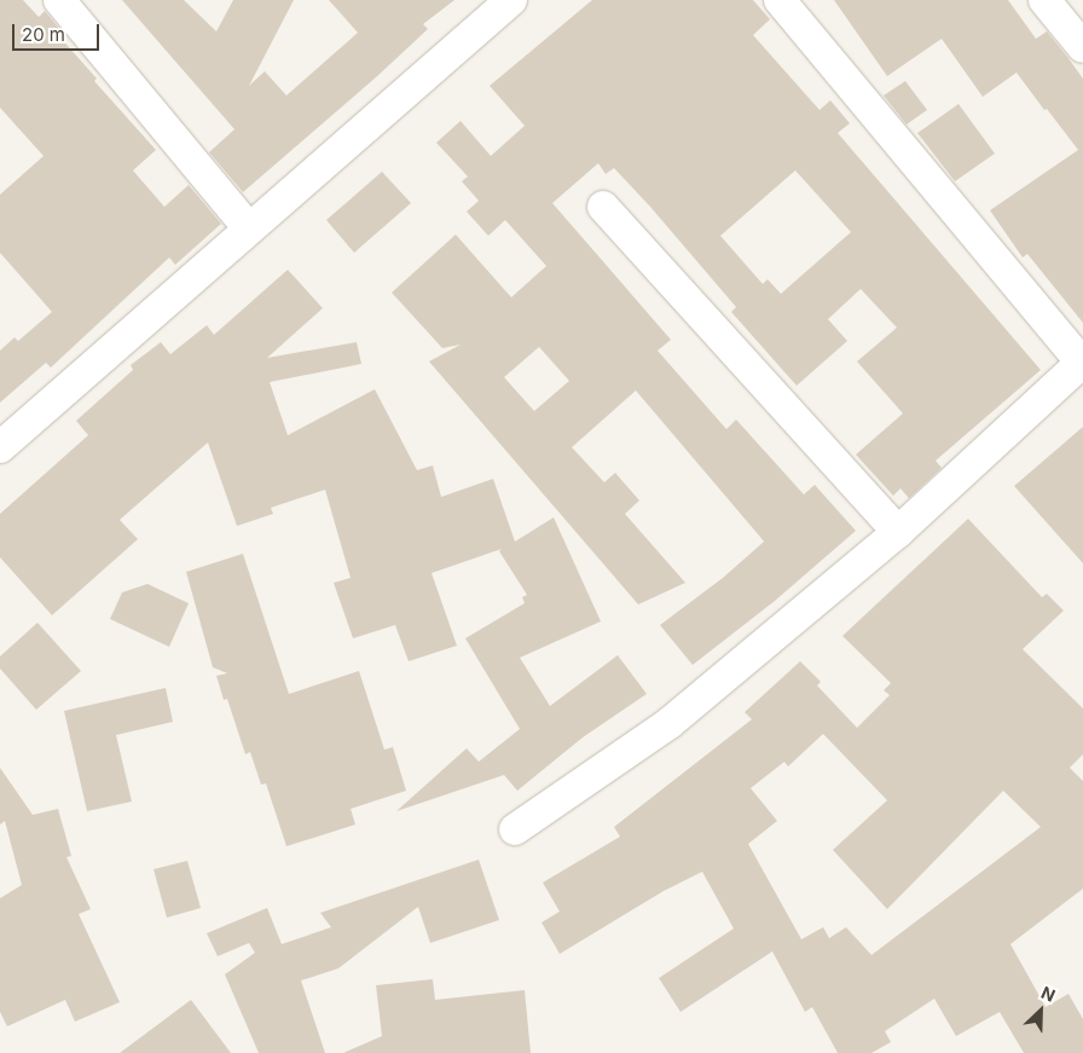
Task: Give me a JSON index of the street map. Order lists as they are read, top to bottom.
{
  "scale_bar": "20 m",
  "north": "top right"
}
